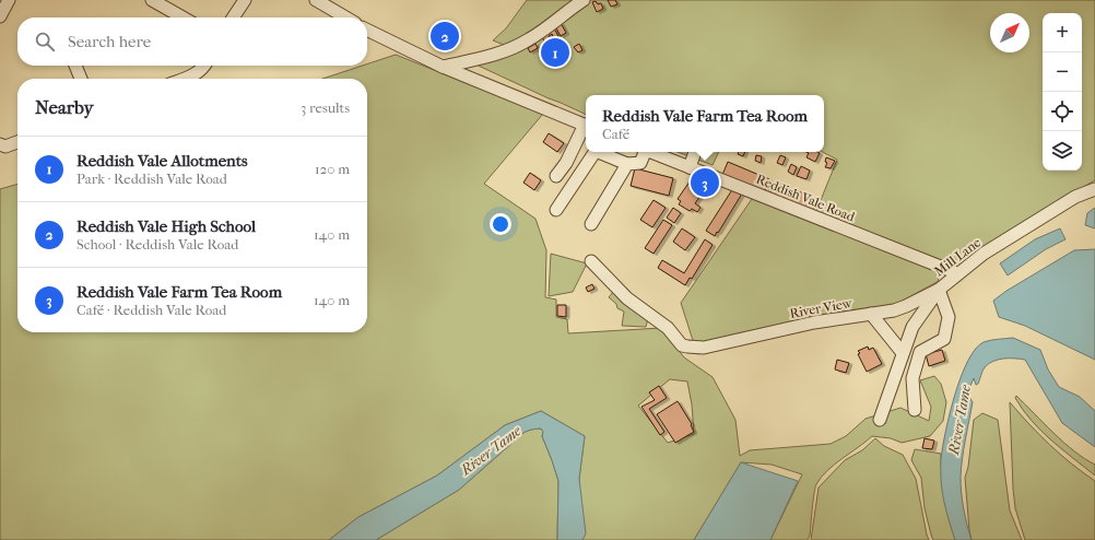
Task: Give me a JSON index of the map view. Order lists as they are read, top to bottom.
{
  "streets": {
    "street": ["Reddish Vale Road", "Mill Lane", "River View"]
  },
  "crossings": [
    ["Reddish Vale Road", "Mill Lane"],
    ["Mill Lane", "River View"]
  ],
  "water": ["River Tame"],
  "north": "top right",
  "page": {
    "map_buttons": ["+", "−"],
    "search": "Search here",
    "pins": ["2", "1", "3"],
    "heading": ["Nearby", "3 results"],
    "popup": ["Reddish Vale Farm Tea Room", "Café"],
    "list": [
      {
        "mark": "1",
        "name": "Reddish Vale Allotments",
        "note": "Park · Reddish Vale Road",
        "value": "120 m"
      },
      {
        "mark": "2",
        "name": "Reddish Vale High School",
        "note": "School · Reddish Vale Road",
        "value": "140 m"
      },
      {
        "mark": "3",
        "name": "Reddish Vale Farm Tea Room",
        "note": "Café · Reddish Vale Road",
        "value": "140 m"
      }
    ]
  }
}
